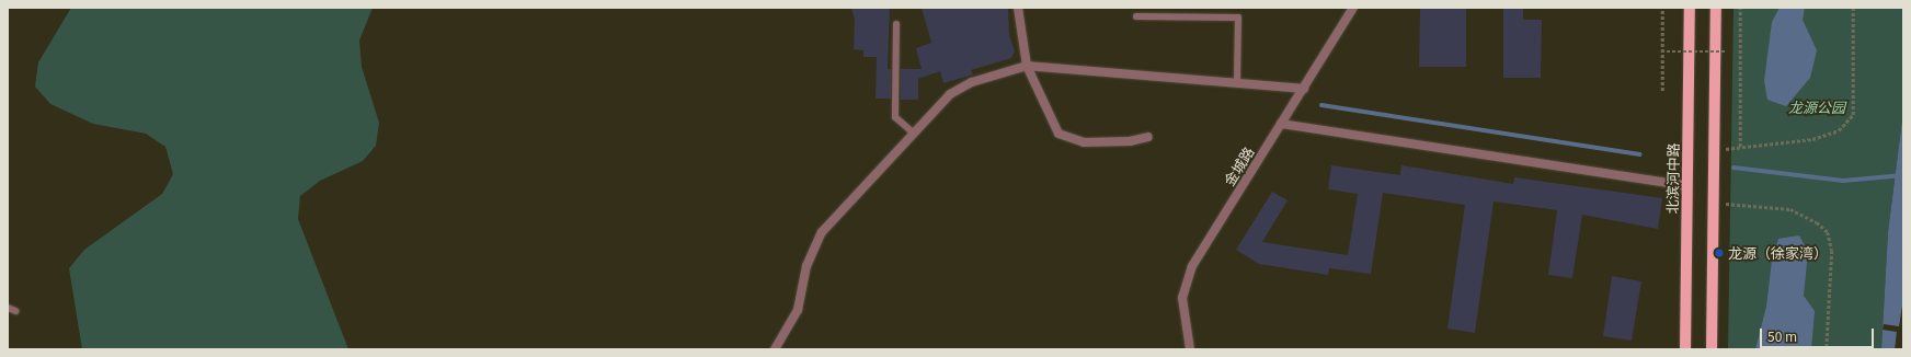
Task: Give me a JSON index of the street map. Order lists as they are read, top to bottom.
{
  "streets": {
    "main road": ["北滨河中路"],
    "street": ["金城路"]
  },
  "parks": ["龙源公园"],
  "places": ["龙源（徐家湾）"],
  "scale_bar": "50 m"
}
